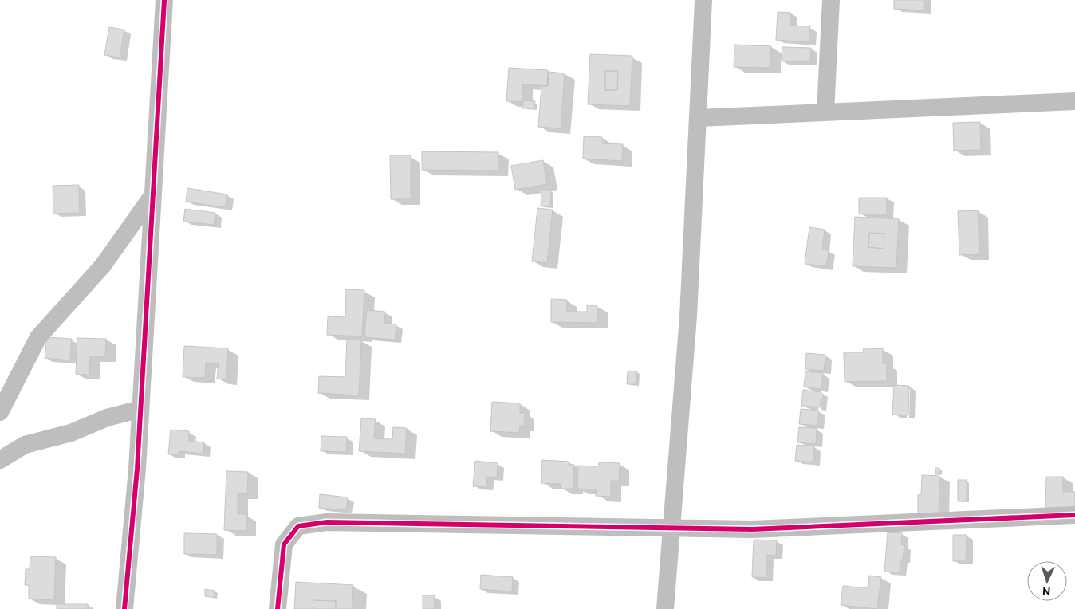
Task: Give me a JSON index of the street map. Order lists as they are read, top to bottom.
{
  "north": "bottom"
}
